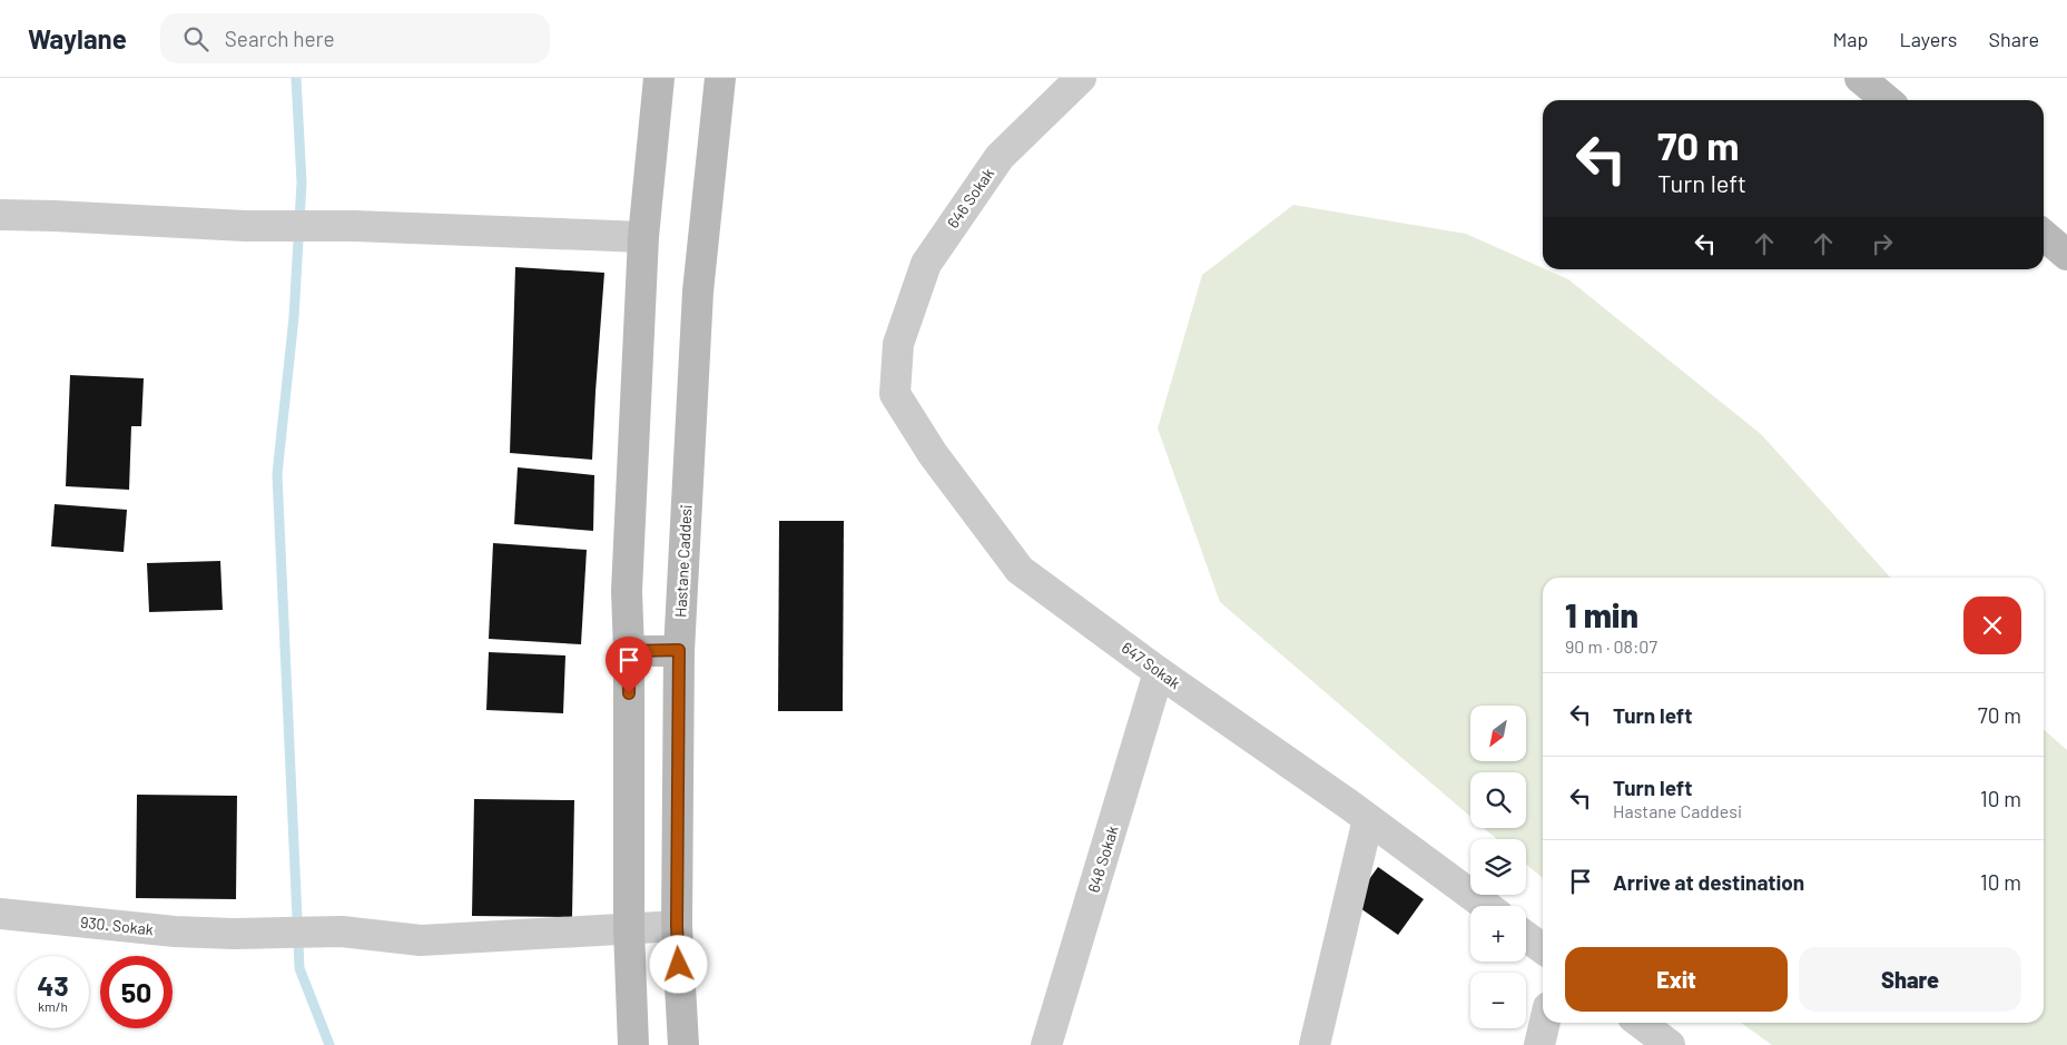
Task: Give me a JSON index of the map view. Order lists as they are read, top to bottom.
{
  "streets": {
    "main road": ["Hastane Caddesi"],
    "street": [
      "646 Sokak",
      "647 Sokak",
      "648 Sokak",
      "930. Sokak"
    ]
  },
  "crossings": [
    ["646 Sokak", "647 Sokak"],
    ["Hastane Caddesi", "930. Sokak"],
    ["647 Sokak", "648 Sokak"]
  ],
  "north": "bottom left",
  "page": {
    "header": "Waylane",
    "search": "Search here",
    "nav": ["Map", "Layers", "Share"],
    "turn": ["70 m", "Turn left"],
    "heading": ["1 min", "90 m · 08:07"],
    "list": [
      {
        "name": "Turn left",
        "value": "70 m"
      },
      {
        "name": "Turn left",
        "note": "Hastane Caddesi",
        "value": "10 m"
      },
      {
        "name": "Arrive at destination",
        "value": "10 m"
      }
    ],
    "map_buttons": ["+", "−"],
    "buttons": ["Exit", "Share"],
    "speed": "43 km/h",
    "limit": "50"
  }
}
